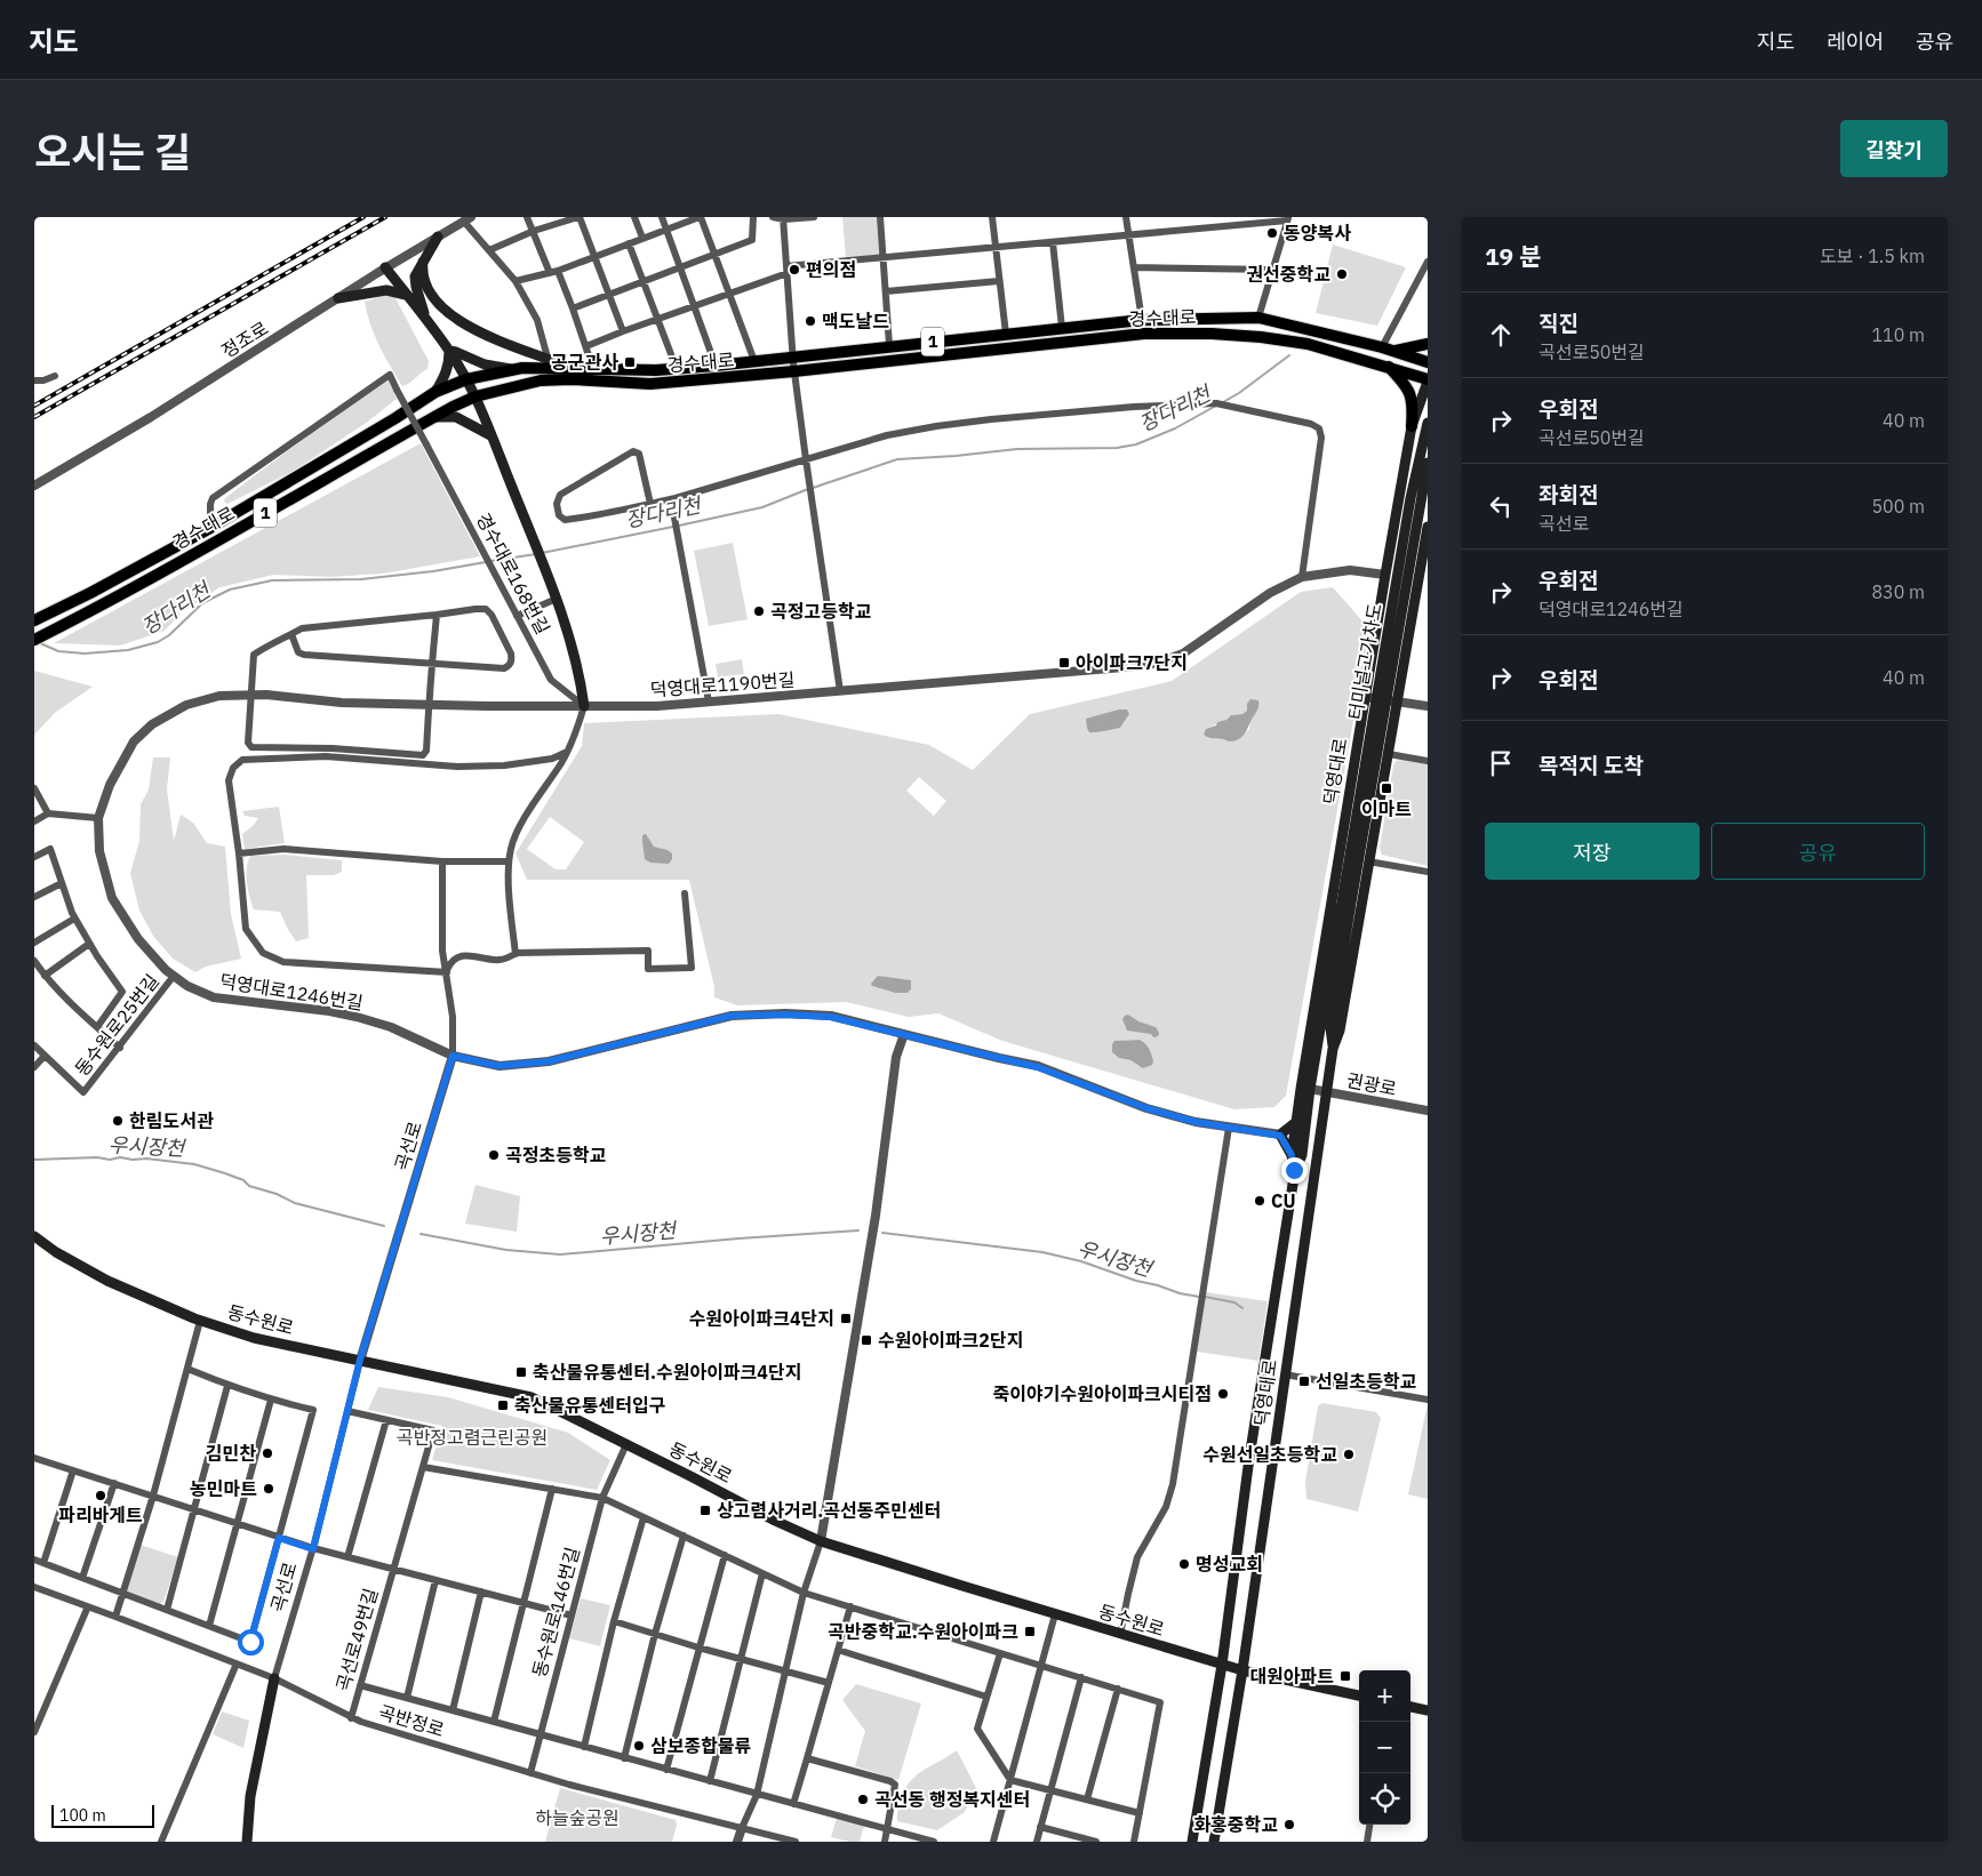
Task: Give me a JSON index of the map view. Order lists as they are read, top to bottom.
{
  "streets": {
    "main road": [
      "경수대로",
      "1",
      "터미널고가차도",
      "덕영대로",
      "곡선로",
      "동수원로"
    ],
    "street": [
      "정조로",
      "경수대로168번길",
      "덕영대로1190번길",
      "덕영대로1246번길",
      "동수원로25번길",
      "권광로",
      "동수원로146번길",
      "곡선로49번길",
      "곡반정로"
    ]
  },
  "crossings": [
    ["경수대로", "경수대로168번길"],
    ["경수대로", "덕영대로"],
    ["경수대로168번길", "덕영대로1190번길"],
    ["터미널고가차도", "덕영대로"],
    ["덕영대로1190번길", "덕영대로"],
    ["덕영대로1190번길", "덕영대로1246번길"],
    ["덕영대로", "권광로"],
    ["덕영대로", "동수원로"],
    ["덕영대로1246번길", "동수원로25번길"],
    ["덕영대로1246번길", "곡선로"],
    ["곡선로", "동수원로"],
    ["곡선로", "곡선로49번길"],
    ["곡선로", "곡반정로"],
    ["동수원로", "동수원로146번길"],
    ["동수원로146번길", "곡선로49번길"],
    ["동수원로146번길", "곡반정로"],
    ["곡선로49번길", "곡반정로"]
  ],
  "water": ["장다리천", "우시장천"],
  "parks": ["곡반정고렴근린공원", "하늘숲공원"],
  "places": {
    "other": [
      "동양복사",
      "편의점",
      "권선중학교",
      "맥도날드",
      "곡정고등학교",
      "한림도서관",
      "곡정초등학교",
      "CU",
      "죽이야기수원아이파크시티점",
      "김민찬",
      "수원선일초등학교",
      "농민마트",
      "파리바게트",
      "명성교회",
      "삼보종합물류",
      "곡선동 행정복지센터",
      "화홍중학교"
    ],
    "transit": [
      "공군관사",
      "아이파크7단지",
      "이마트",
      "수원아이파크4단지",
      "수원아이파크2단지",
      "축산물유통센터.수원아이파크4단지",
      "선일초등학교",
      "축산물유통센터입구",
      "상고렴사거리.곡선동주민센터",
      "곡반중학교.수원아이파크",
      "대원아파트"
    ]
  },
  "scale_bar": "100 m",
  "page": {
    "header": "지도",
    "nav": ["지도", "레이어", "공유"],
    "title": "오시는 길",
    "buttons": [
      "길찾기",
      ["저장", "공유"]
    ],
    "heading": ["19 분", "도보 · 1.5 km"],
    "list": [
      ["직진", "곡선로50번길", "110 m"],
      ["우회전", "곡선로50번길", "40 m"],
      ["좌회전", "곡선로", "500 m"],
      ["우회전", "덕영대로1246번길", "830 m"],
      ["우회전", "40 m"],
      "목적지 도착"
    ],
    "map_buttons": ["+", "−"],
    "scale": "100 m"
  }
}
